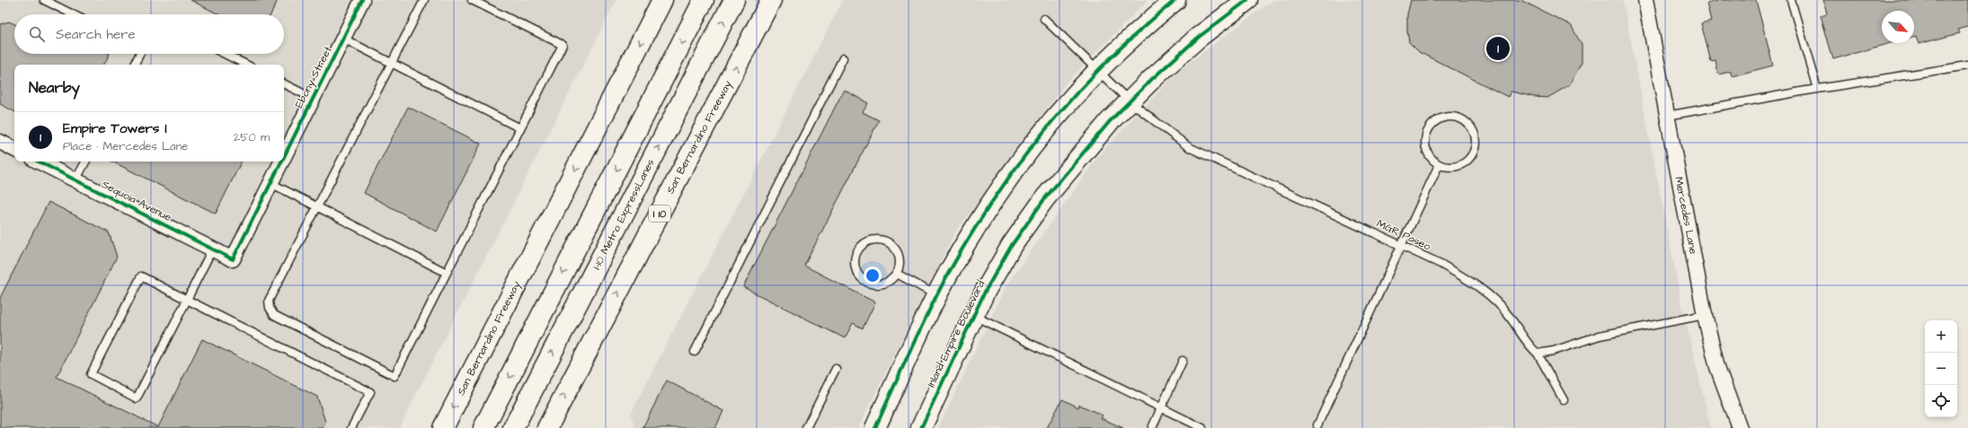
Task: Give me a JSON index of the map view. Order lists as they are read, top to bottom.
{
  "streets": {
    "main road": [
      "San Bernardino Freeway",
      "I 10",
      "I-10 Metro ExpressLanes",
      "Inland Empire Boulevard"
    ],
    "street": ["Ebony Street", "Sequoia Avenue", "Mercedes Lane"],
    "lane": ["MGR Paseo"]
  },
  "crossings": [
    ["Ebony Street", "Sequoia Avenue"],
    ["MGR Paseo", "Inland Empire Boulevard"]
  ],
  "north": "bottom right",
  "page": {
    "search": "Search here",
    "pins": "1",
    "heading": "Nearby",
    "list": [
      {
        "mark": "1",
        "name": "Empire Towers I",
        "note": "Place · Mercedes Lane",
        "value": "250 m"
      }
    ],
    "map_buttons": ["+", "−"]
  }
}
